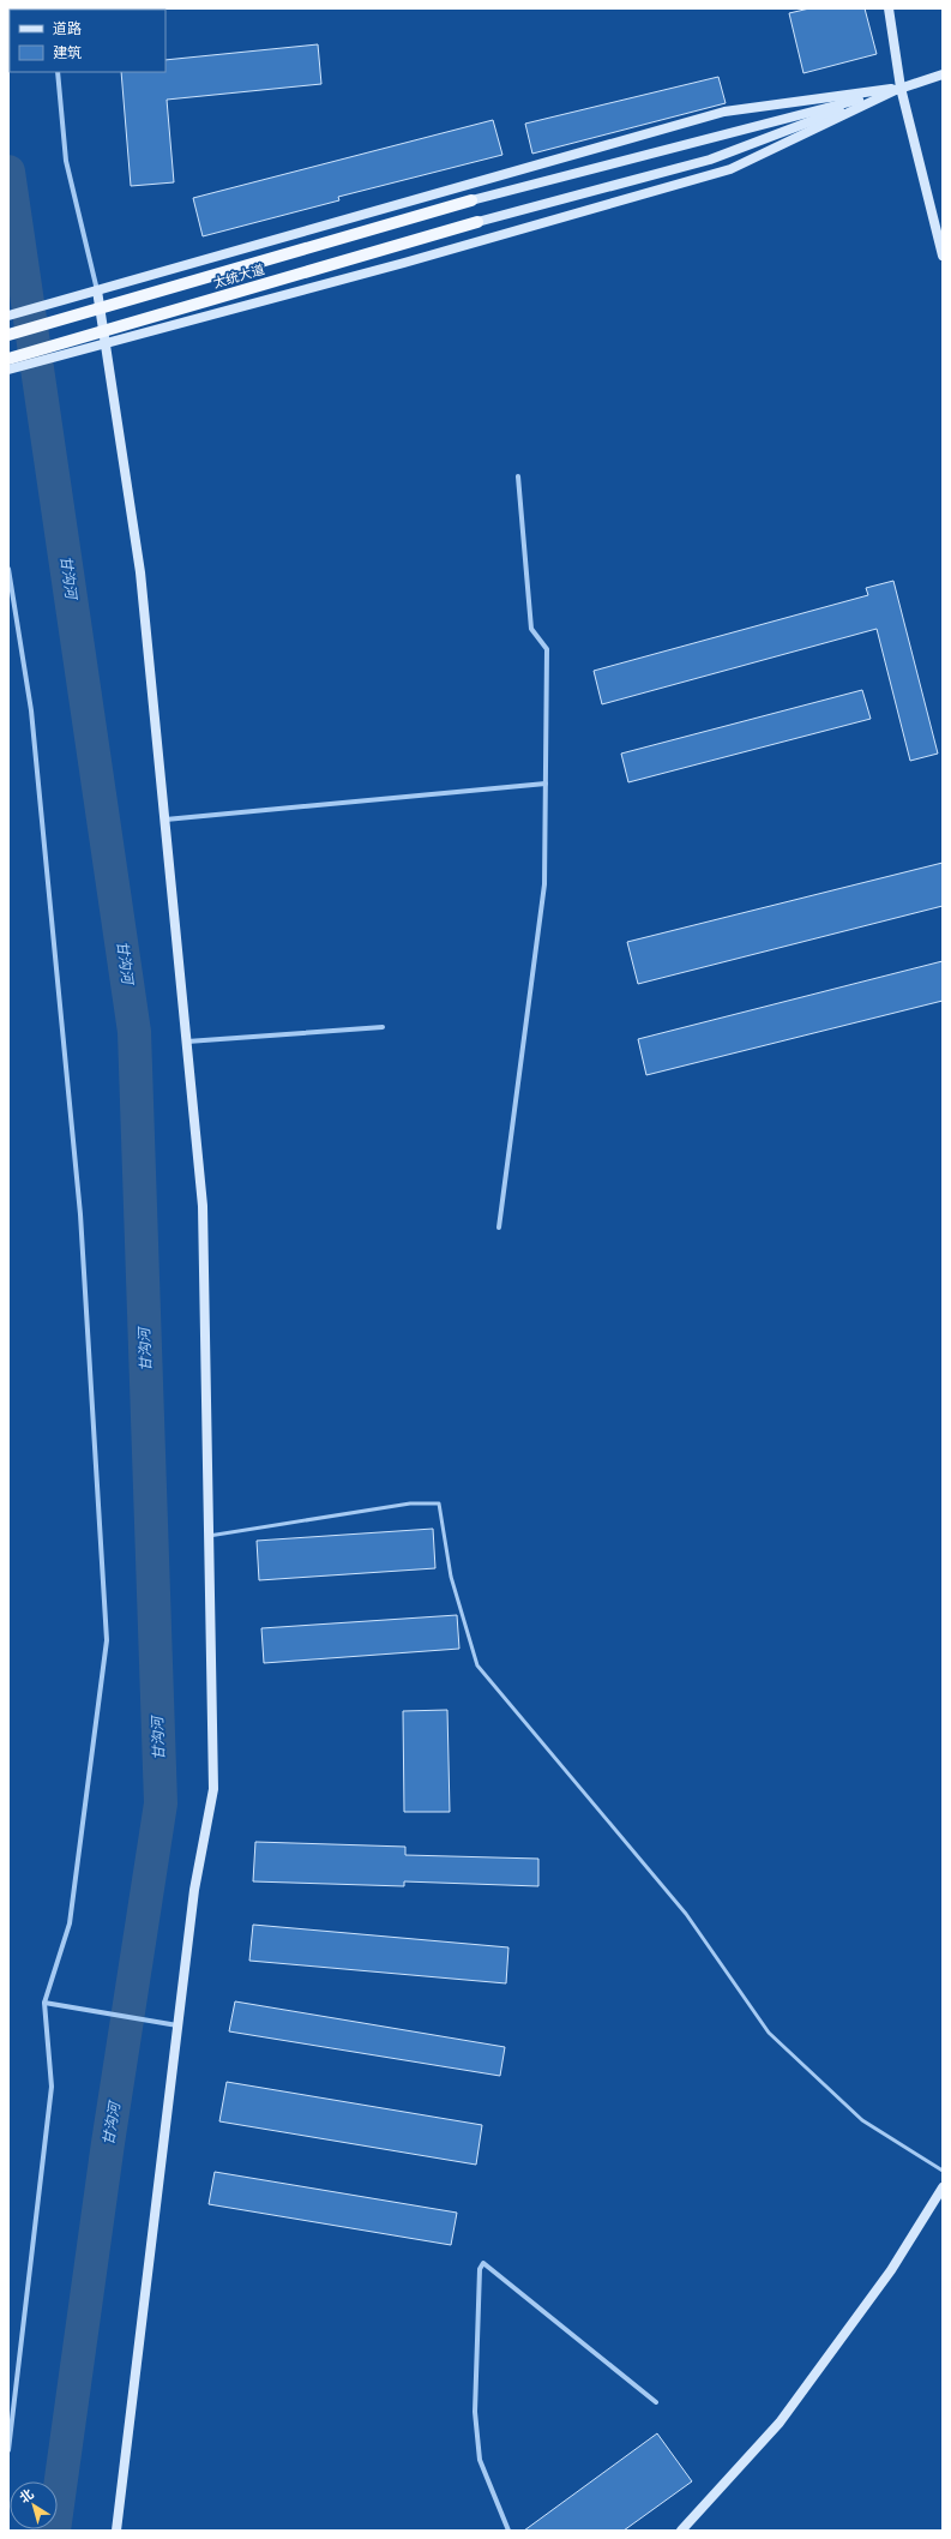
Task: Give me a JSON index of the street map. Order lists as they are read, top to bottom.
{
  "streets": {
    "main road": ["太统大道"]
  },
  "water": ["甘沟河"],
  "legend": ["道路", "建筑"],
  "north": "top left"
}
